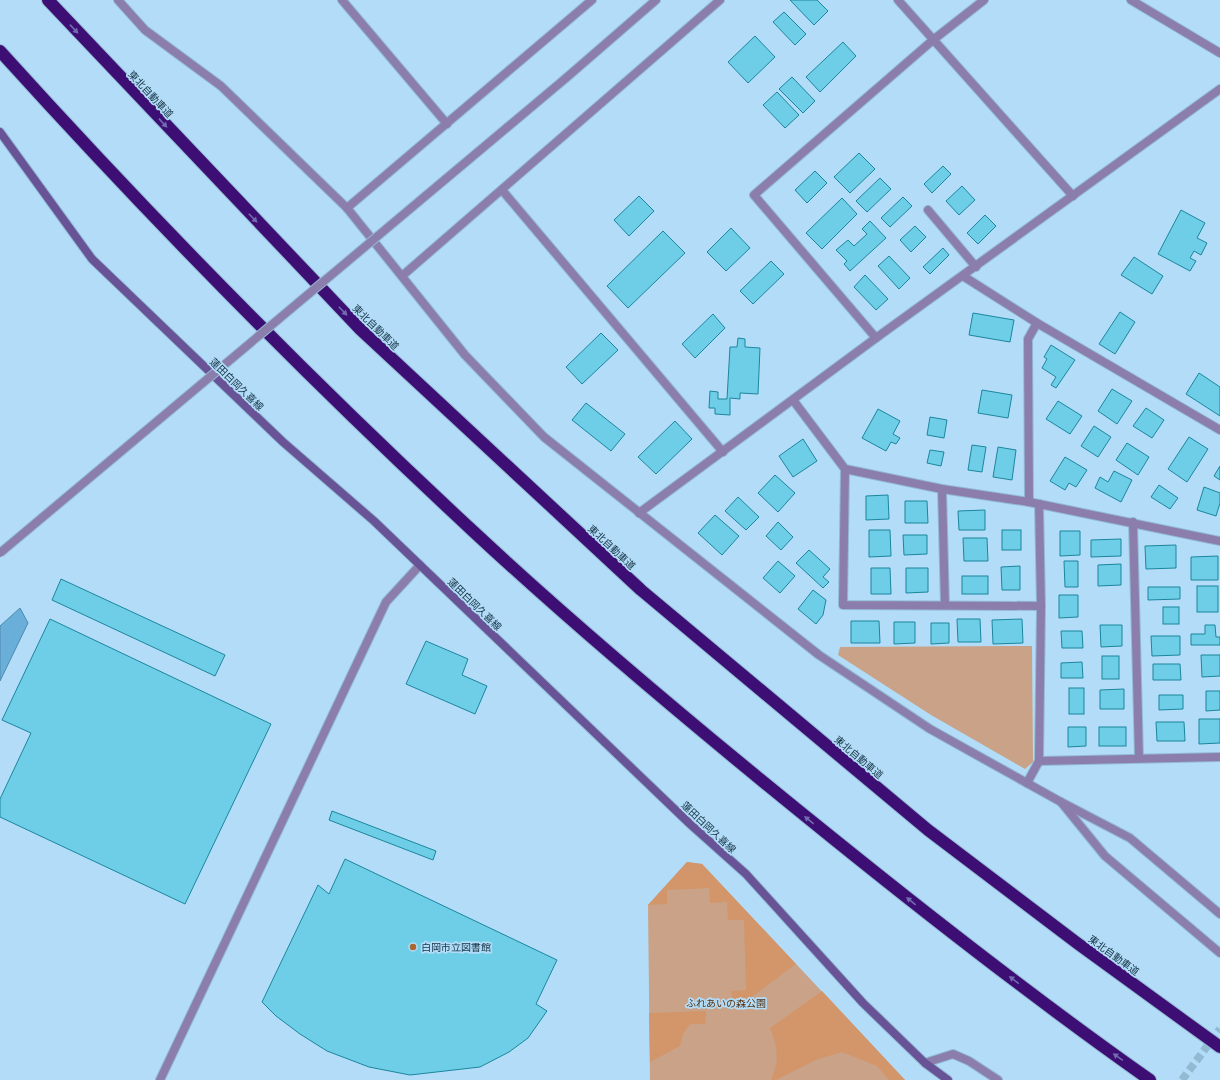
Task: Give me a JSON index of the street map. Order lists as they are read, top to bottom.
{
  "streets": {
    "highway": ["東北自動車道"],
    "main road": ["蓮田白岡久喜線"]
  },
  "parks": ["ふれあいの森公園"],
  "places": ["白岡市立図書館"]
}
